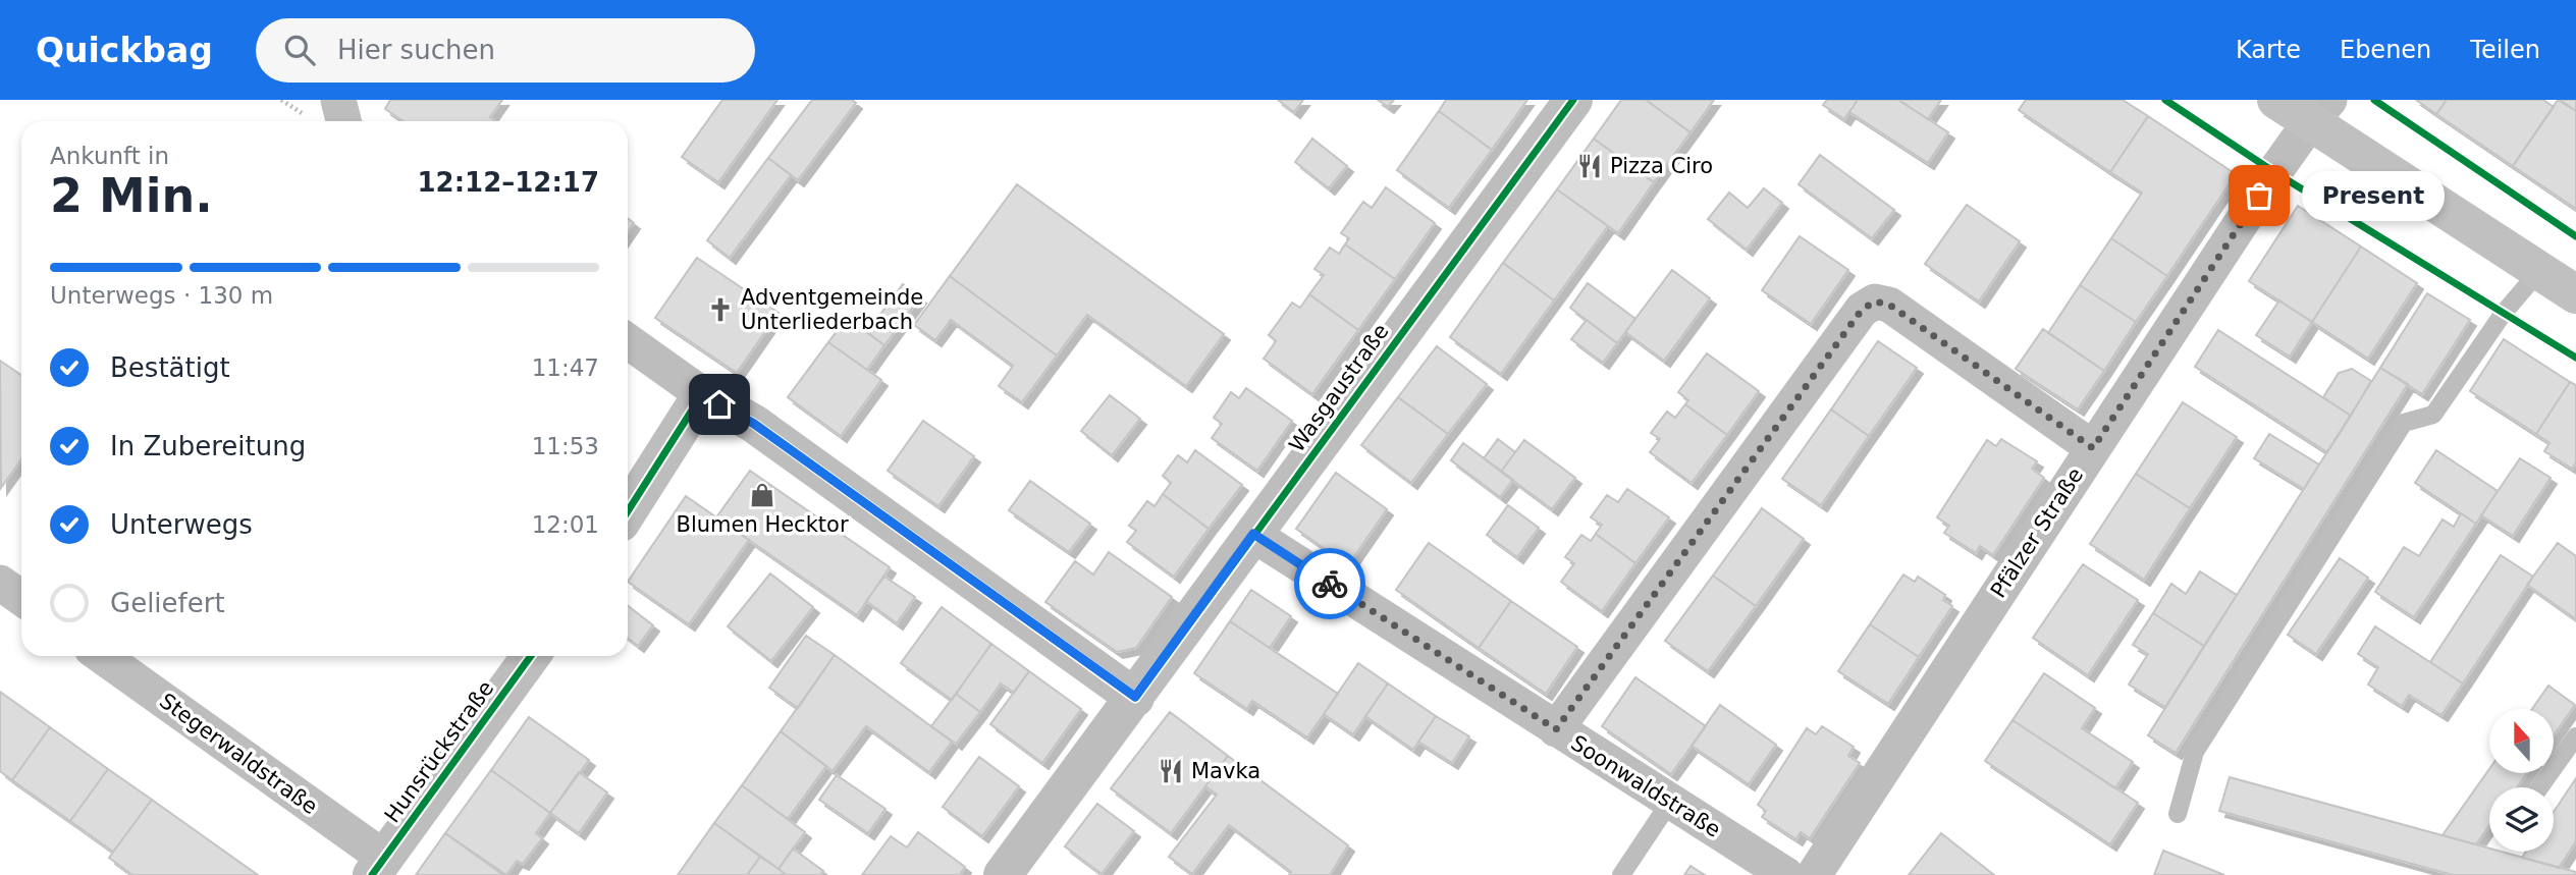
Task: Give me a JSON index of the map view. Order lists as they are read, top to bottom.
{
  "streets": {
    "street": [
      "Wasgaustraße",
      "Pfälzer Straße",
      "Hunsrückstraße",
      "Stegerwaldstraße",
      "Soonwaldstraße"
    ]
  },
  "crossings": [
    ["Wasgaustraße", "Soonwaldstraße"],
    ["Hunsrückstraße", "Stegerwaldstraße"]
  ],
  "places": {
    "restaurant": ["Pizza Ciro", "Mavka"],
    "other": ["Present"],
    "church": ["Adventgemeinde Unterliederbach"],
    "shop": ["Blumen Hecktor"]
  },
  "north": "top",
  "page": {
    "header": "Quickbag",
    "search": "Hier suchen",
    "nav": ["Karte", "Ebenen", "Teilen"],
    "heading": ["2 Min.", "Ankunft in", "12:12–12:17"],
    "bubble": "Present",
    "bar": "Unterwegs · 130 m",
    "list": [
      ["Bestätigt", "11:47"],
      ["In Zubereitung", "11:53"],
      ["Unterwegs", "12:01"],
      "Geliefert"
    ]
  }
}
